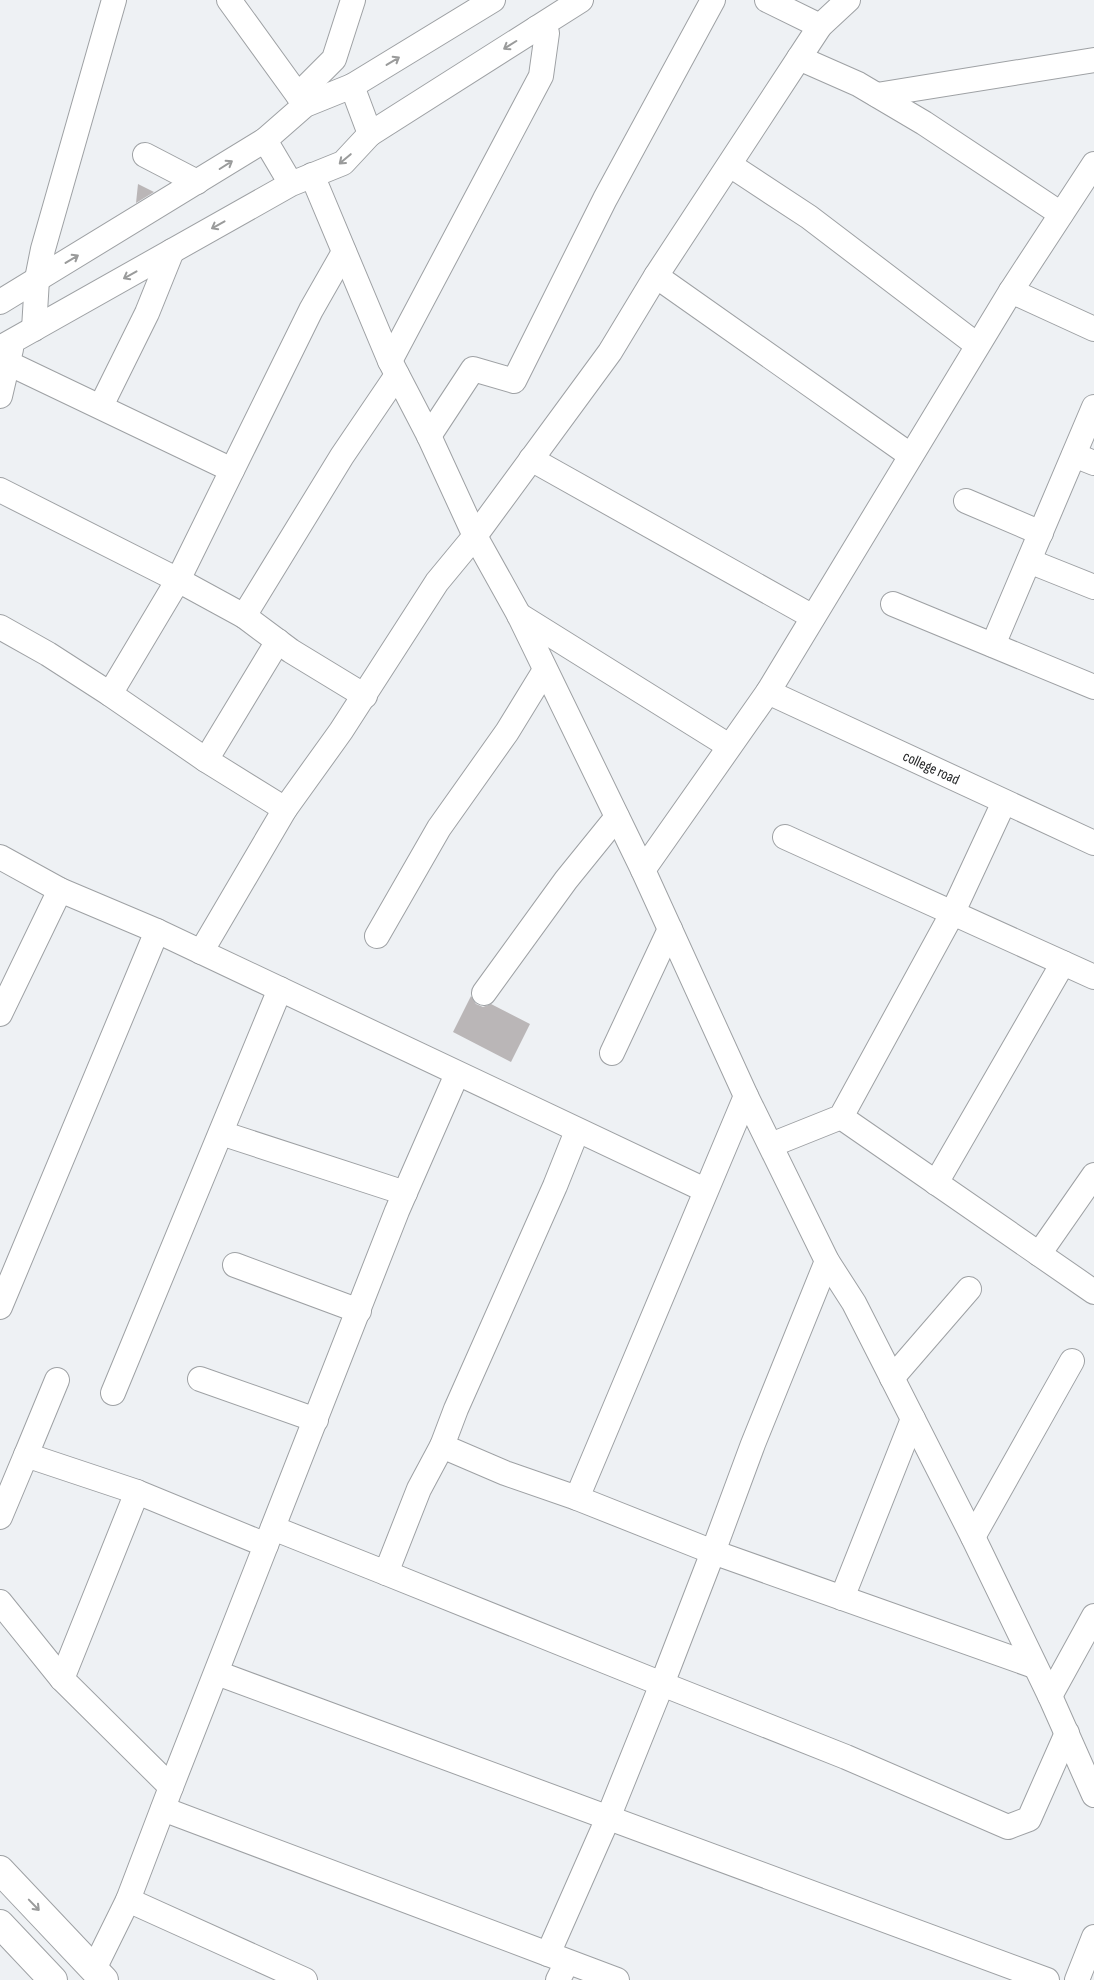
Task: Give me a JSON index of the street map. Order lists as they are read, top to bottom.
{
  "streets": {
    "street": ["college road"]
  }
}
